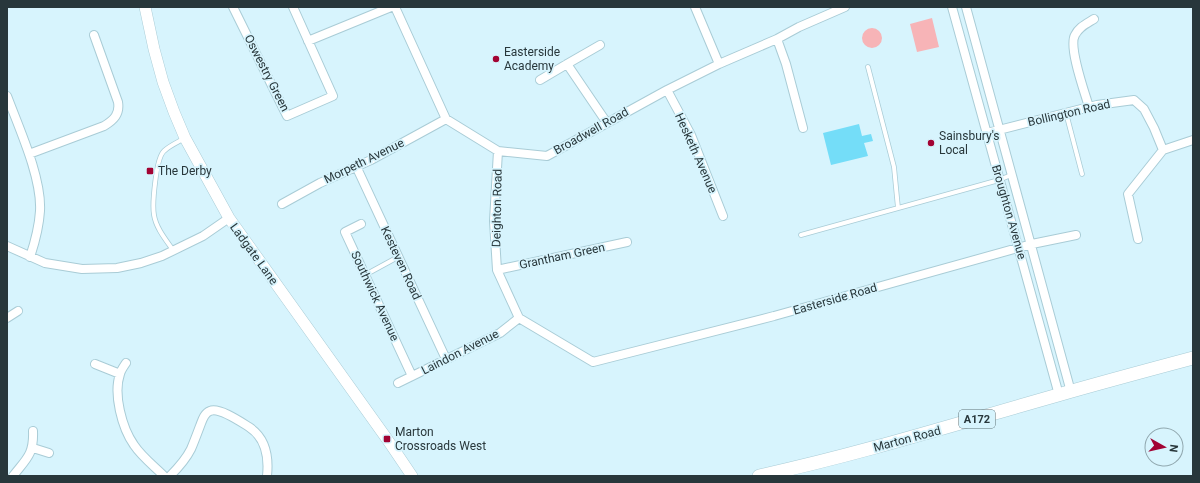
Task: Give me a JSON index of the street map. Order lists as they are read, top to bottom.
{
  "streets": {
    "main road": ["Ladgate Lane", "A172", "Marton Road"],
    "street": [
      "Oswestry Green",
      "Bollington Road",
      "Broadwell Road",
      "Hesketh Avenue",
      "Morpeth Avenue",
      "Deighton Road",
      "Broughton Avenue",
      "Grantham Green",
      "Kesteven Road",
      "Southwick Avenue",
      "Easterside Road",
      "Laindon Avenue"
    ]
  },
  "crossings": [
    ["Bollington Road", "Broughton Avenue"],
    ["Broadwell Road", "Hesketh Avenue"],
    ["Broadwell Road", "Morpeth Avenue"],
    ["Broadwell Road", "Deighton Road"],
    ["Morpeth Avenue", "Kesteven Road"],
    ["Deighton Road", "Grantham Green"],
    ["Deighton Road", "Easterside Road"],
    ["Deighton Road", "Laindon Avenue"],
    ["Broughton Avenue", "Easterside Road"],
    ["Broughton Avenue", "Marton Road"],
    ["Kesteven Road", "Laindon Avenue"],
    ["Southwick Avenue", "Laindon Avenue"],
    ["Easterside Road", "Laindon Avenue"]
  ],
  "places": {
    "other": ["Easterside Academy", "Sainsbury's Local"],
    "transit": ["The Derby", "Marton Crossroads West"]
  },
  "north": "right"
}
